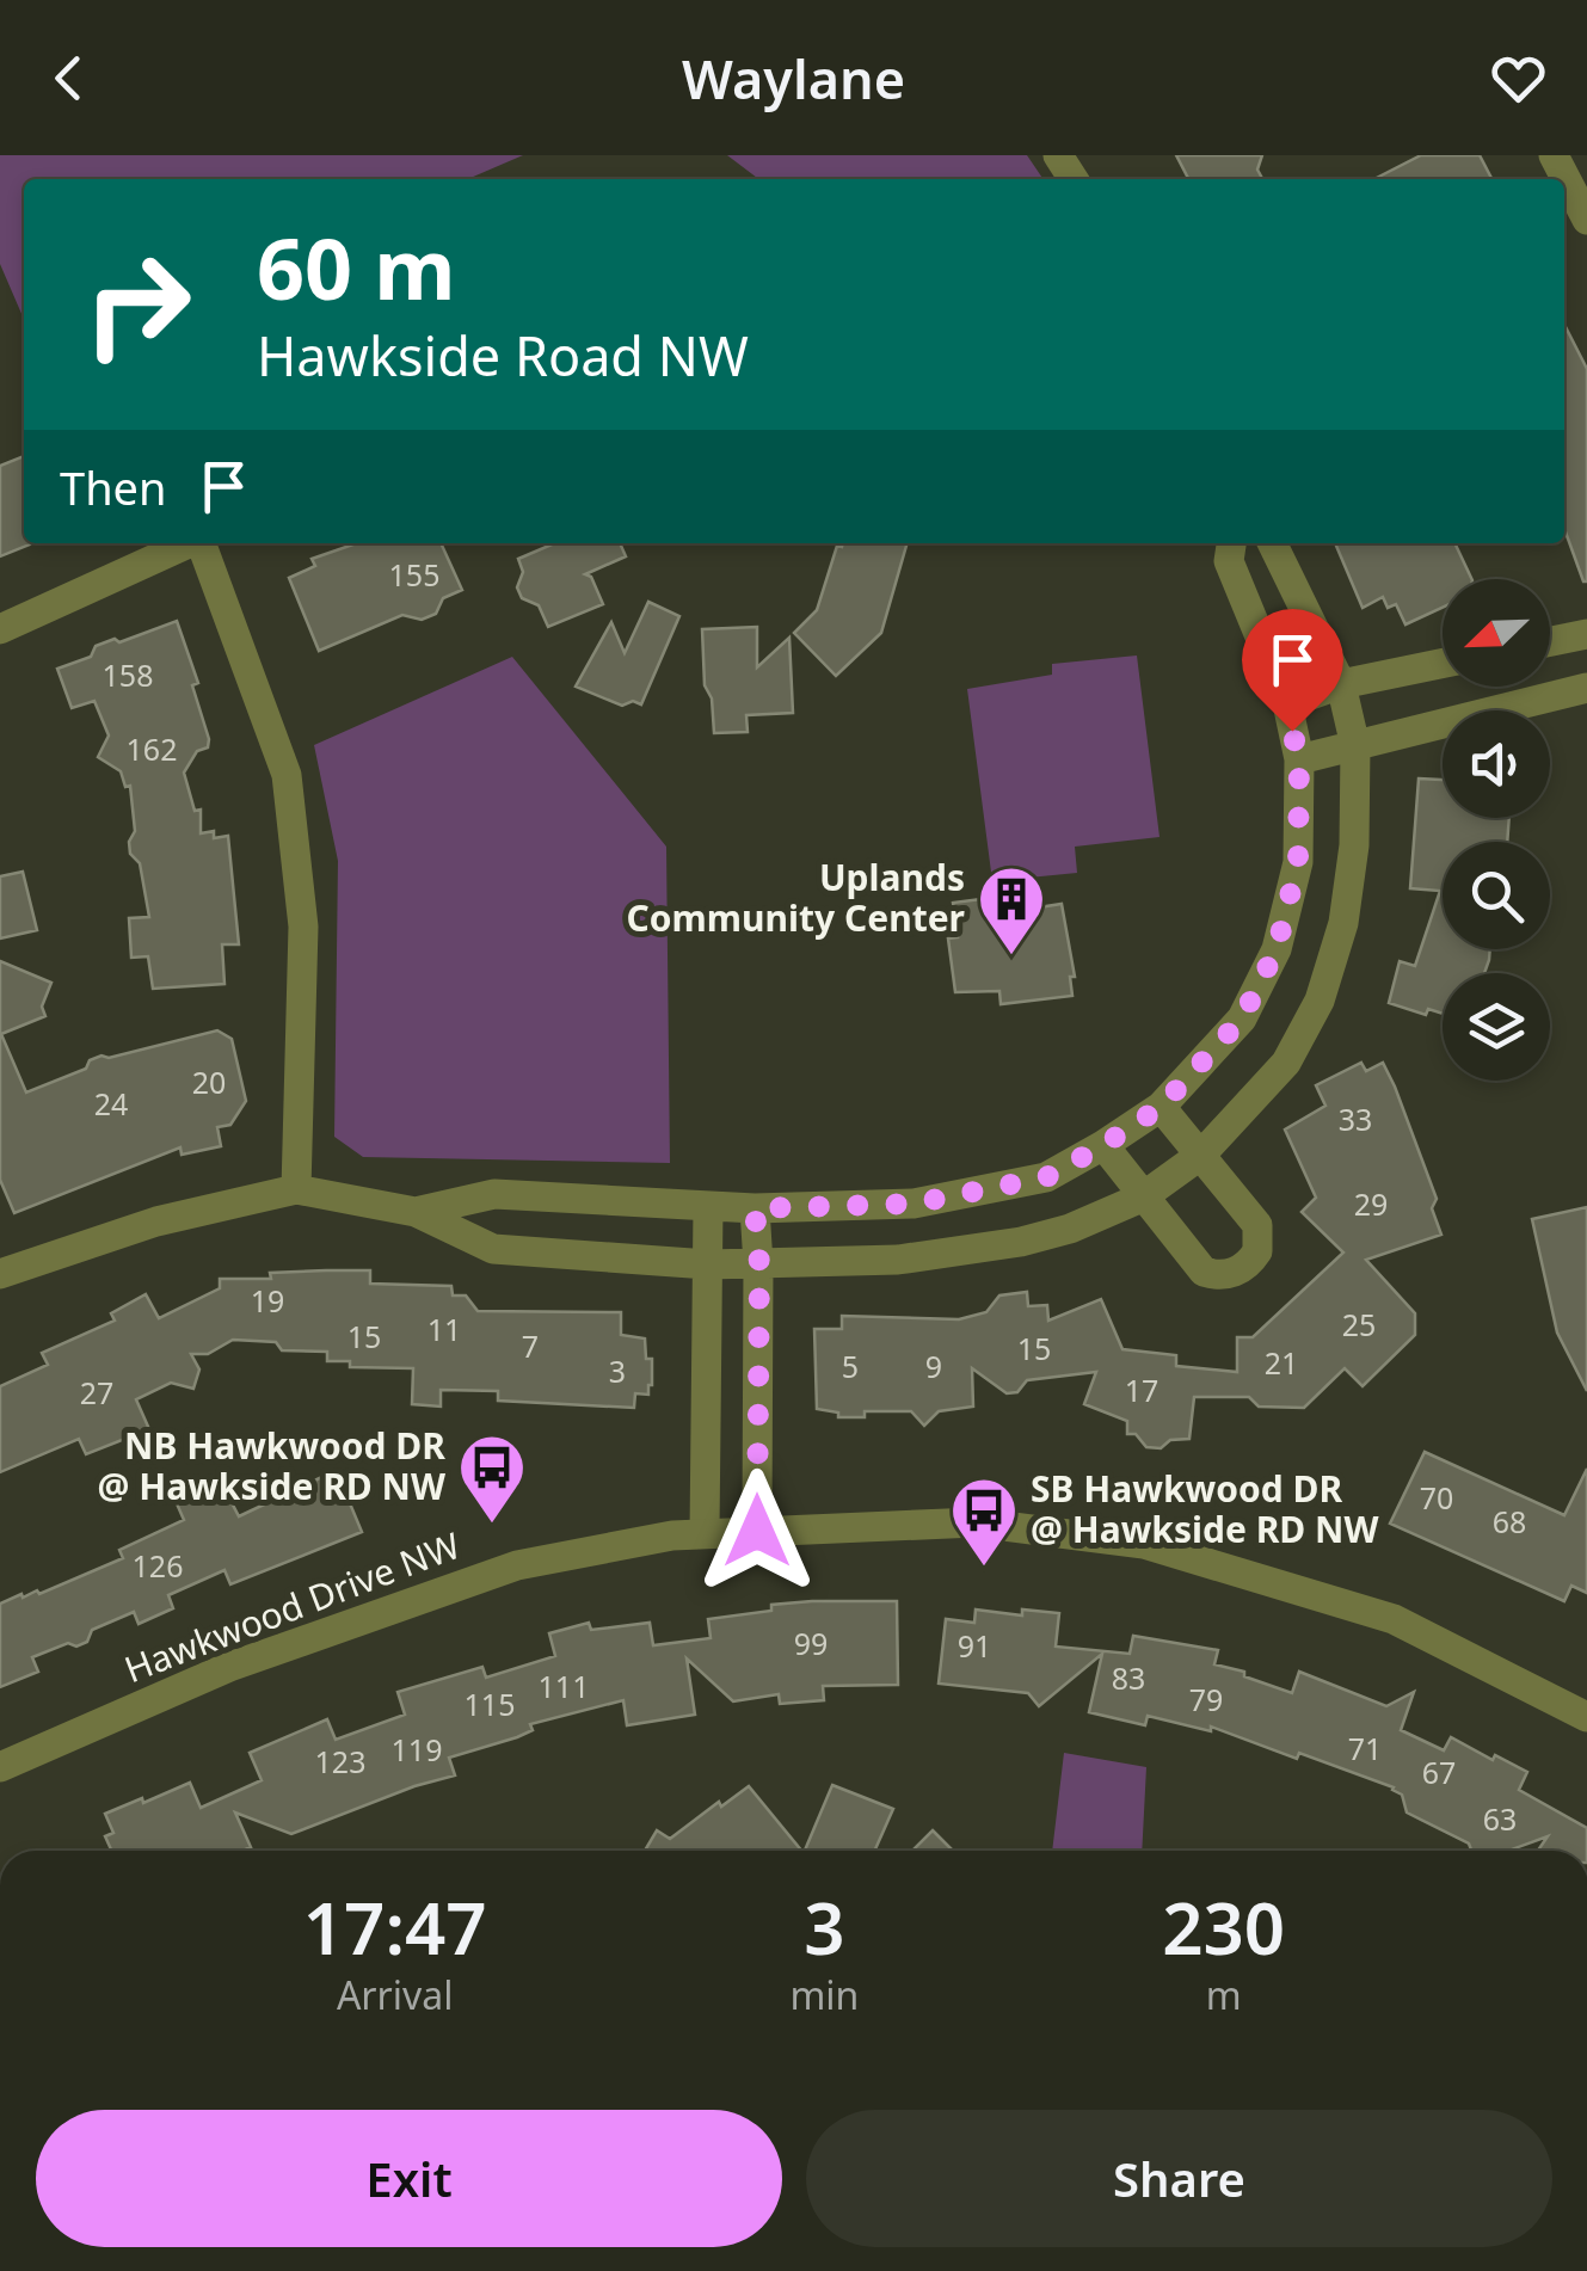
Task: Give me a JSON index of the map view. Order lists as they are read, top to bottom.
{
  "streets": {
    "street": ["Hawkwood Drive NW"]
  },
  "places": {
    "building": ["Uplands Community Center"],
    "bus stop": ["NB Hawkwood DR @ Hawkside RD NW", "SB Hawkwood DR @ Hawkside RD NW"]
  },
  "house_numbers": [
    "155",
    "158",
    "162",
    "20",
    "24",
    "33",
    "29",
    "19",
    "25",
    "11",
    "15",
    "7",
    "15",
    "21",
    "5",
    "9",
    "3",
    "17",
    "27",
    "70",
    "68",
    "126",
    "99",
    "91",
    "83",
    "111",
    "79",
    "115",
    "71",
    "119",
    "123",
    "67",
    "63"
  ],
  "north": "bottom left",
  "page": {
    "header": "Waylane",
    "turn": ["60 m", "Hawkside Road NW"],
    "then": "Then",
    "eta": [
      "17:47",
      "Arrival",
      "3",
      "min",
      "230",
      "m"
    ],
    "buttons": ["Exit", "Share"]
  }
}
